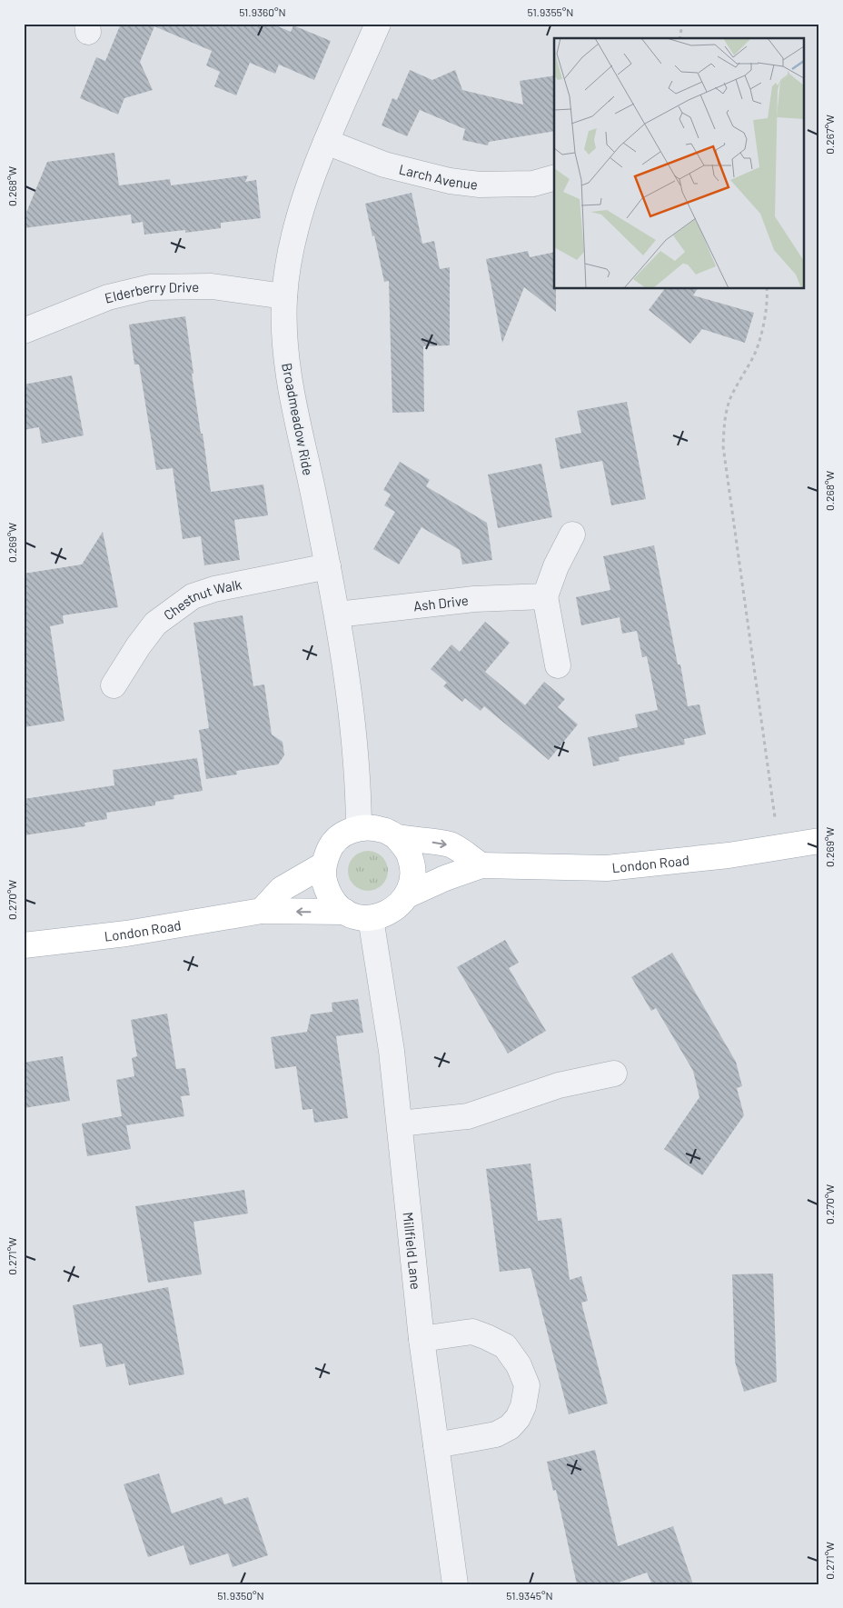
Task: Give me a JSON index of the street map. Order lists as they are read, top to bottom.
{
  "streets": {
    "main road": ["London Road"],
    "street": [
      "Larch Avenue",
      "Elderberry Drive",
      "Broadmeadow Ride",
      "Chestnut Walk",
      "Ash Drive",
      "Millfield Lane"
    ]
  },
  "crossings": [
    ["Larch Avenue", "Broadmeadow Ride"],
    ["Elderberry Drive", "Broadmeadow Ride"],
    ["Broadmeadow Ride", "Chestnut Walk"],
    ["Broadmeadow Ride", "Ash Drive"],
    ["Broadmeadow Ride", "London Road"],
    ["Broadmeadow Ride", "Millfield Lane"],
    ["London Road", "Millfield Lane"]
  ],
  "coordinates": [
    "51.9360°N",
    "51.9355°N",
    "0.267°W",
    "0.268°W",
    "0.269°W",
    "0.270°W",
    "0.271°W",
    "51.9350°N",
    "51.9345°N"
  ]
}
